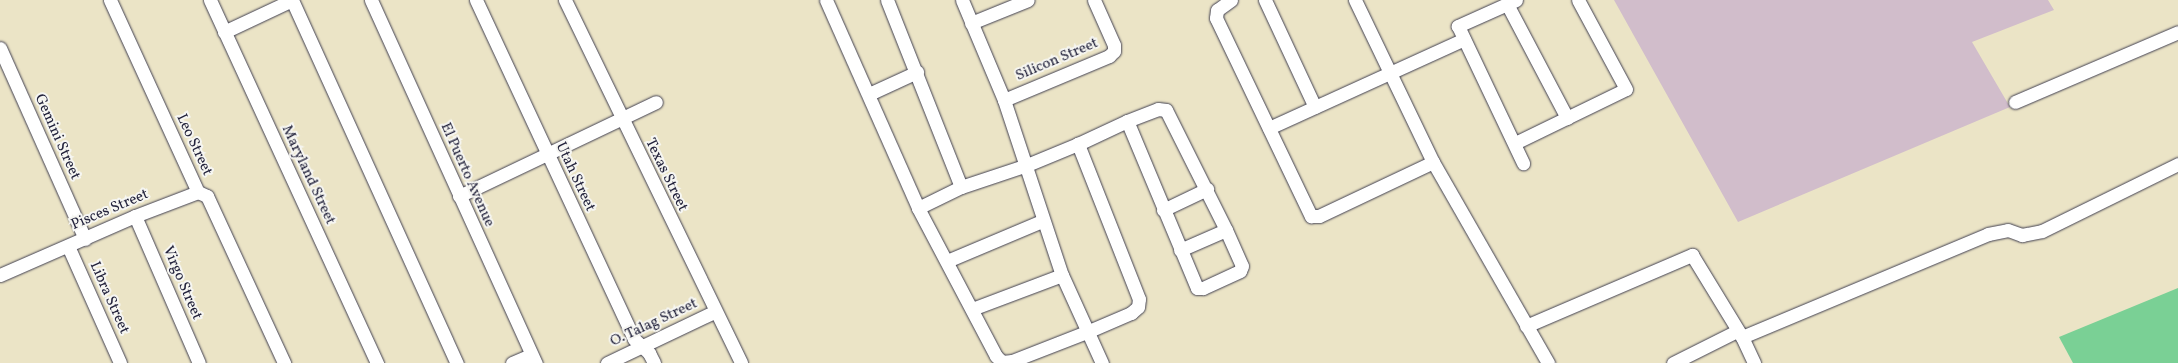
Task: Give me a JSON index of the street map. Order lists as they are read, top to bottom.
{
  "streets": {
    "street": [
      "Silicon Street",
      "Gemini Street",
      "Leo Street",
      "Maryland Street",
      "El Puerto Avenue",
      "Texas Street",
      "Utah Street",
      "Pisces Street",
      "Virgo Street",
      "Libra Street",
      "O. Talag Street"
    ]
  },
  "crossings": [
    ["Gemini Street", "Pisces Street"],
    ["Leo Street", "Pisces Street"],
    ["Texas Street", "O. Talag Street"],
    ["Utah Street", "O. Talag Street"],
    ["Pisces Street", "Virgo Street"],
    ["Pisces Street", "Libra Street"]
  ]
}
